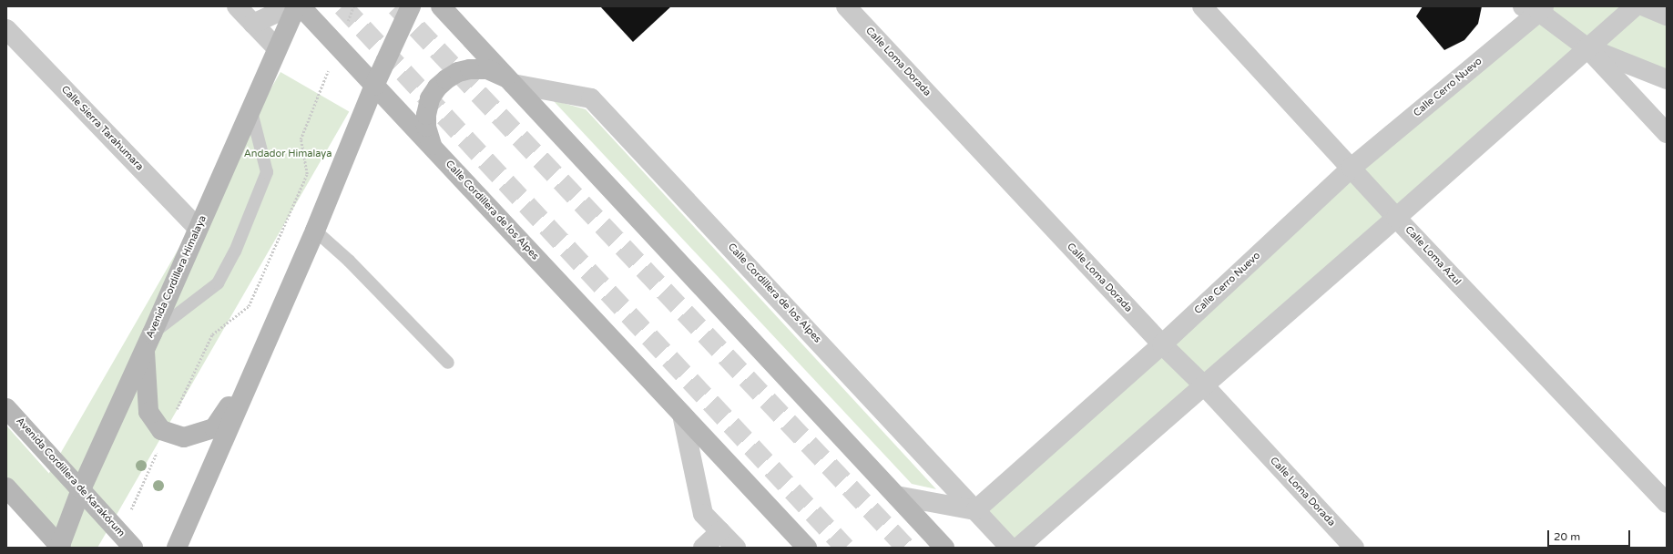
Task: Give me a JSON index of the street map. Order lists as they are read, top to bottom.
{
  "streets": {
    "main road": ["Calle Cordillera de los Alpes", "Avenida Cordillera Himalaya", "Avenida Cordillera de Karakórum"],
    "street": [
      "Calle Loma Dorada",
      "Calle Cerro Nuevo",
      "Calle Sierra Tarahumara",
      "Calle Loma Azul"
    ]
  },
  "crossings": [
    ["Calle Loma Dorada", "Calle Cerro Nuevo"],
    ["Calle Cerro Nuevo", "Calle Cordillera de los Alpes"],
    ["Calle Cerro Nuevo", "Calle Loma Azul"],
    ["Calle Sierra Tarahumara", "Avenida Cordillera Himalaya"],
    ["Avenida Cordillera Himalaya", "Avenida Cordillera de Karakórum"]
  ],
  "parks": ["Andador Himalaya"],
  "scale_bar": "20 m"
}
